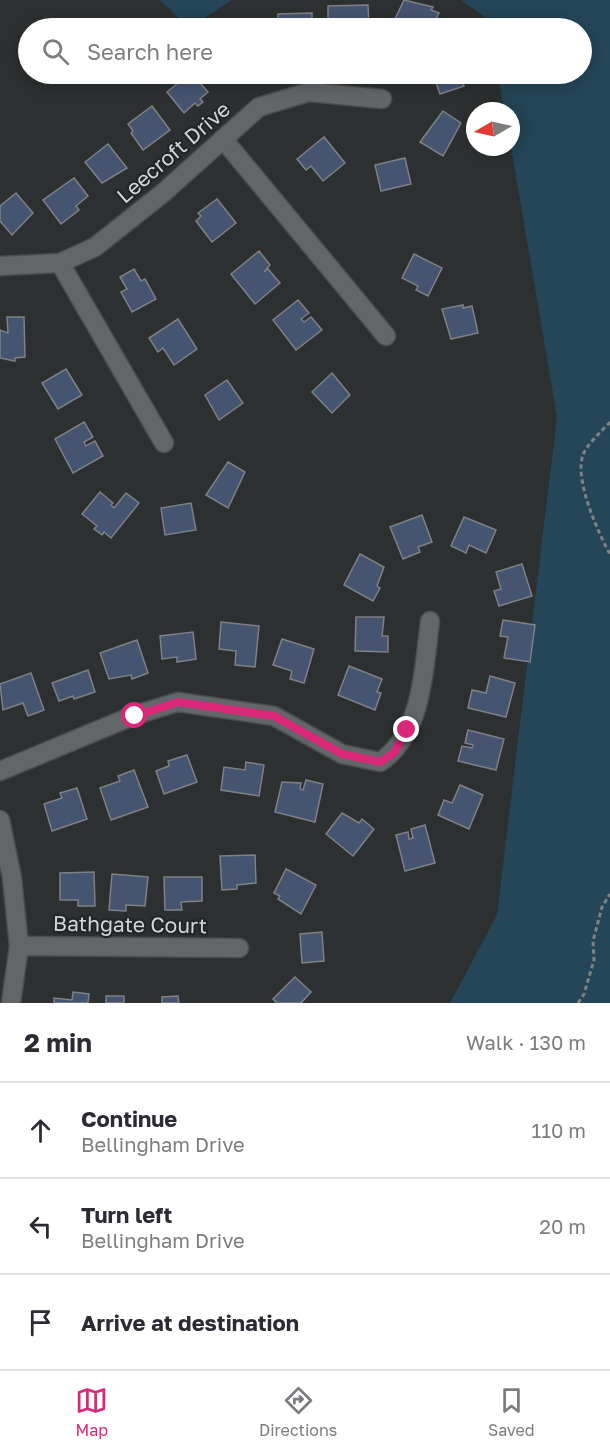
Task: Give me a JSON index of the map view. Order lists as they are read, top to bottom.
{
  "streets": {
    "street": ["Leecroft Drive", "Bathgate Court"]
  },
  "north": "left",
  "page": {
    "search": "Search here",
    "heading": ["2 min", "Walk · 130 m"],
    "list": [
      ["Continue", "Bellingham Drive", "110 m"],
      ["Turn left", "Bellingham Drive", "20 m"],
      "Arrive at destination"
    ],
    "nav": ["Map", "Directions", "Saved"]
  }
}
